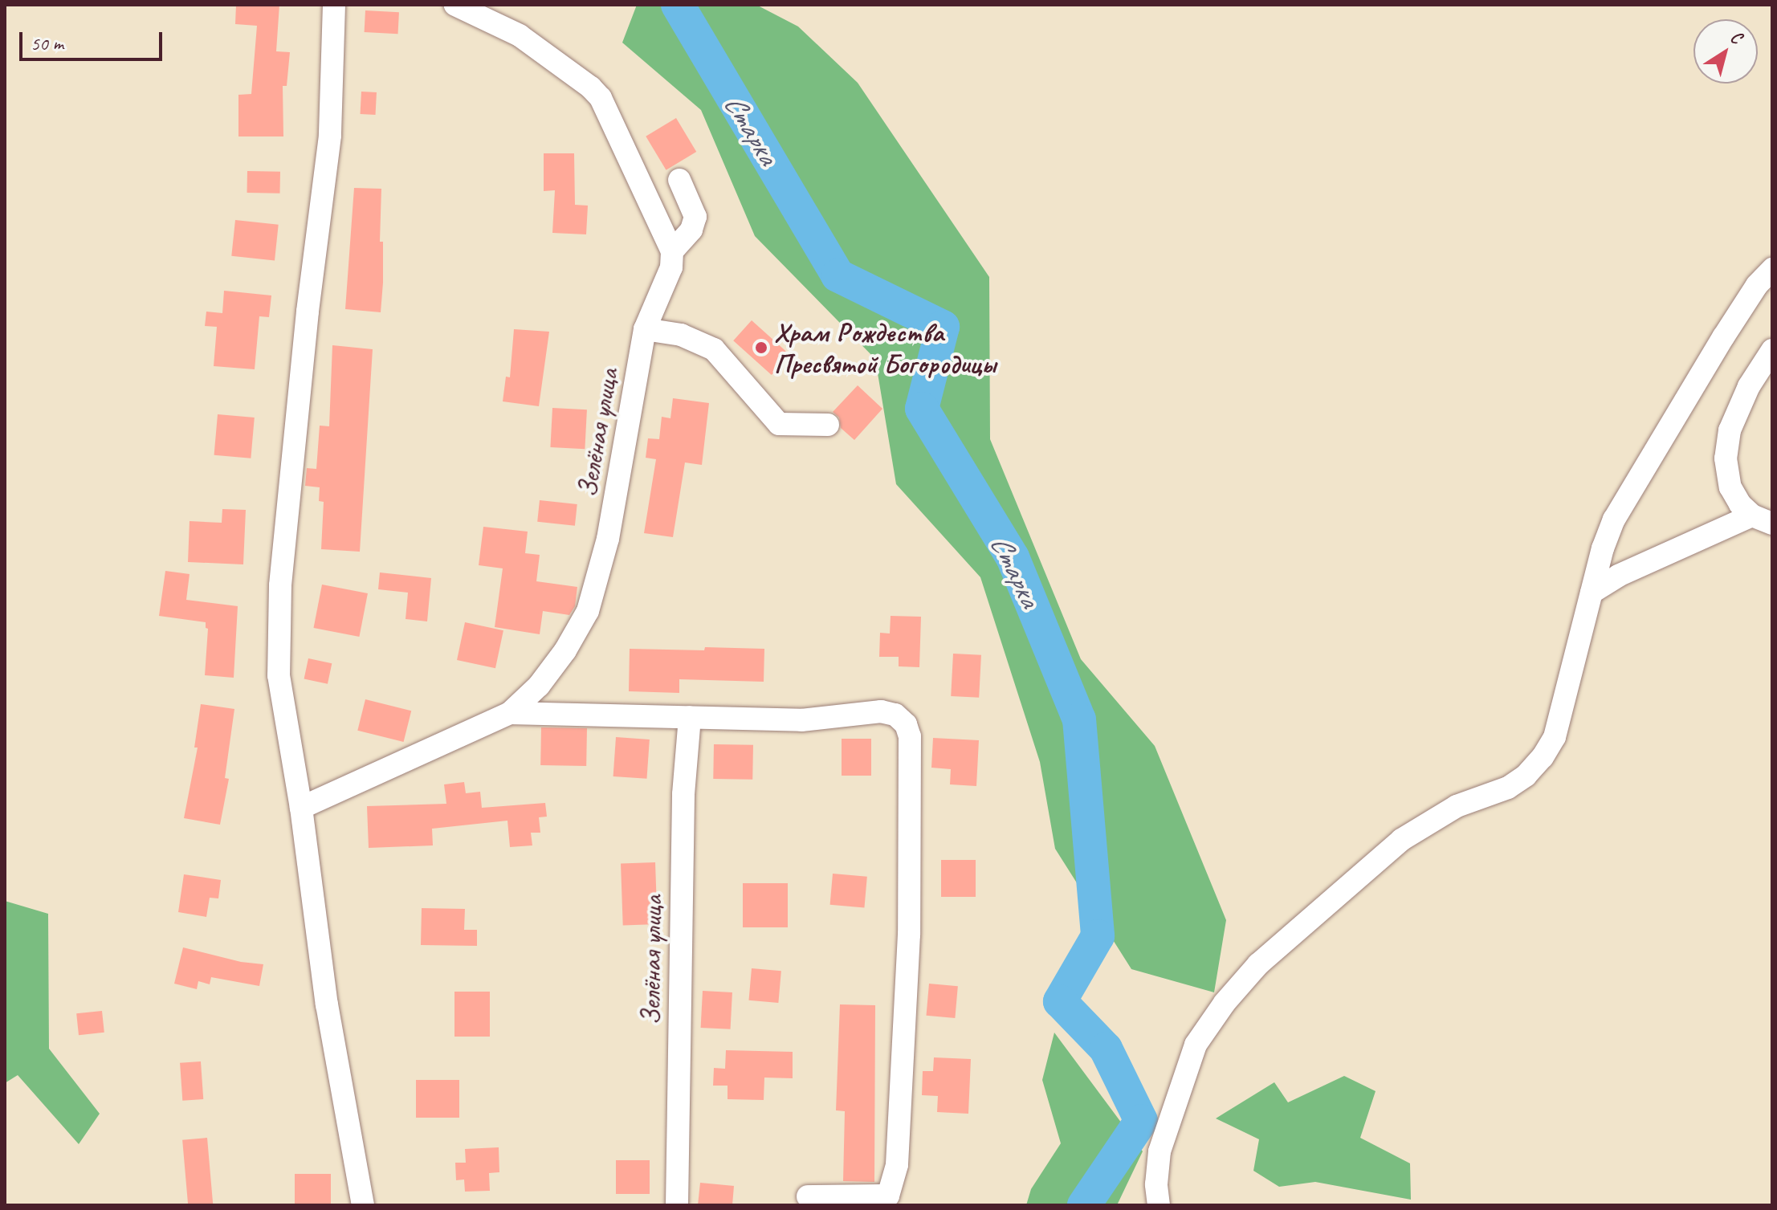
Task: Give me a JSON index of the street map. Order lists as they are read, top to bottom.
{
  "streets": {
    "street": ["Зелёная улица"]
  },
  "water": ["Старка"],
  "places": ["Храм Рождества Пресвятой Богородицы"],
  "scale_bar": "50 m",
  "north": "top right"
}
